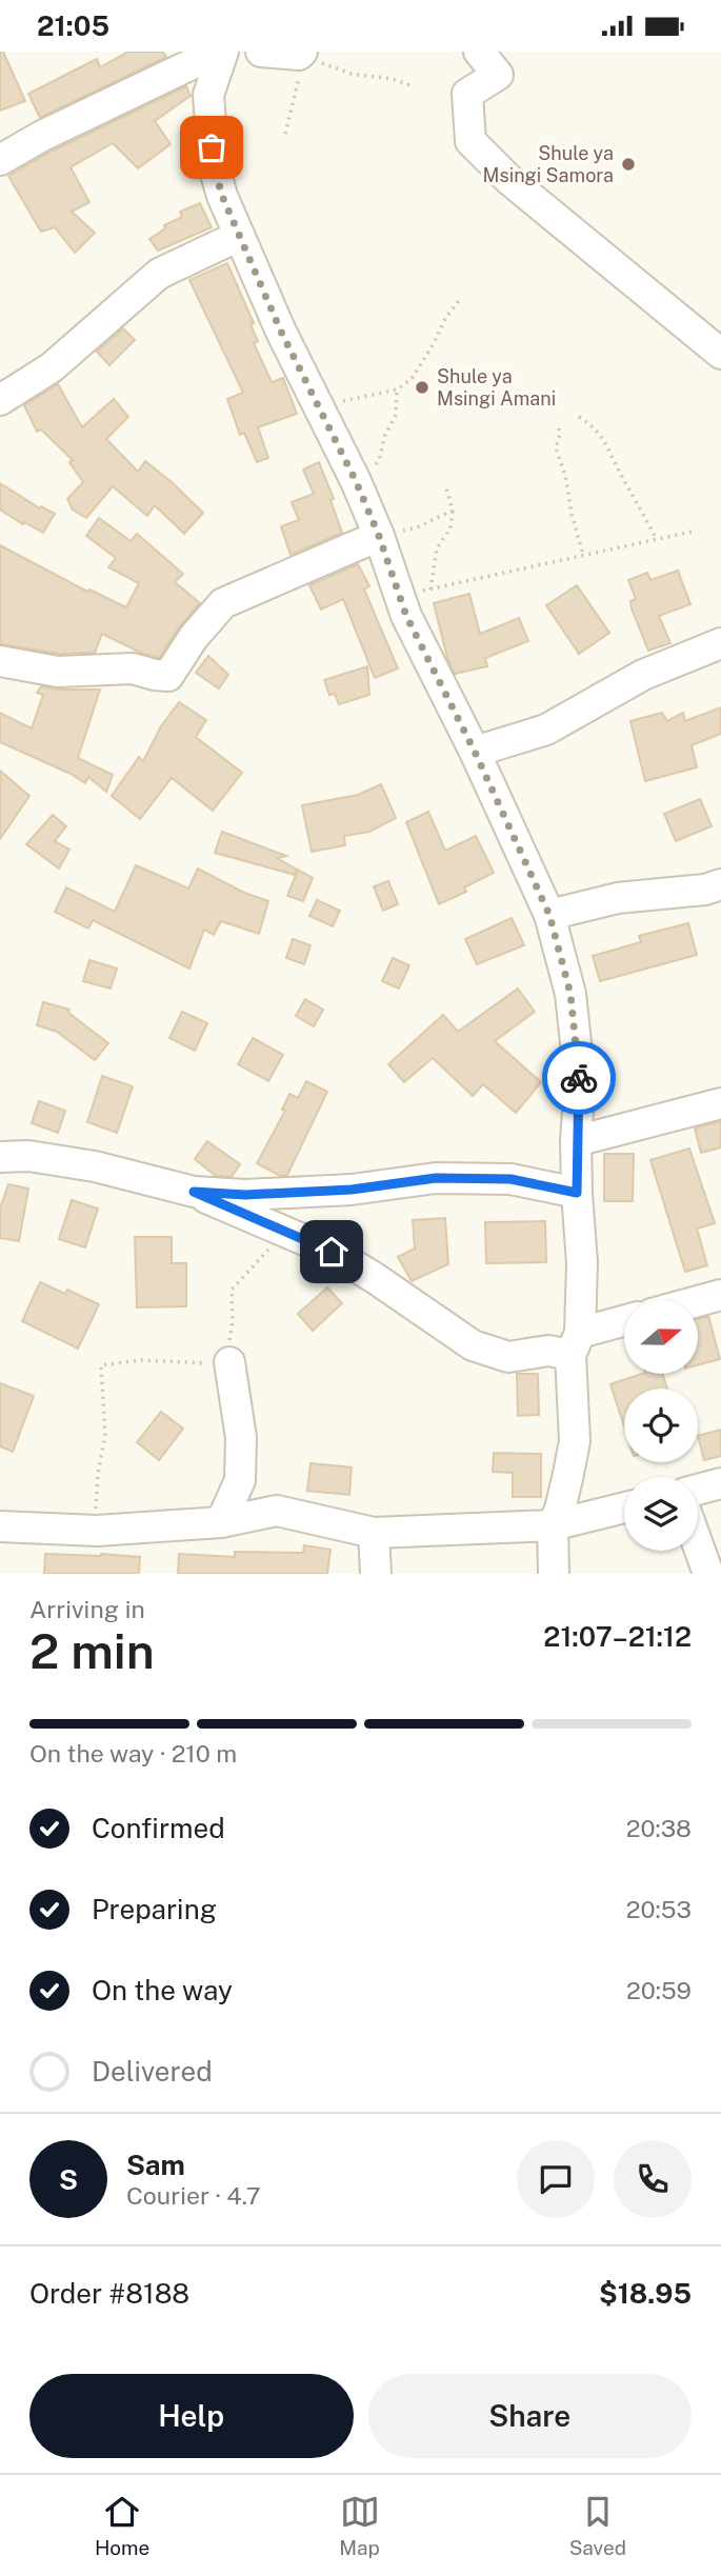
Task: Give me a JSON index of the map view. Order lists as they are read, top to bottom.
{
  "places": ["Shule ya Msingi Samora", "Shule ya Msingi Amani"],
  "north": "right",
  "page": {
    "status": "21:05",
    "heading": ["2 min", "Arriving in", "21:07–21:12"],
    "panel": [
      "Sam",
      "Courier · 4.7",
      "Order #8188",
      "$18.95"
    ],
    "bar": "On the way · 210 m",
    "list": [
      ["Confirmed", "20:38"],
      ["Preparing", "20:53"],
      ["On the way", "20:59"],
      "Delivered"
    ],
    "round": "S",
    "buttons": ["Help", "Share"],
    "tabs": ["Home", "Map", "Saved"]
  }
}
